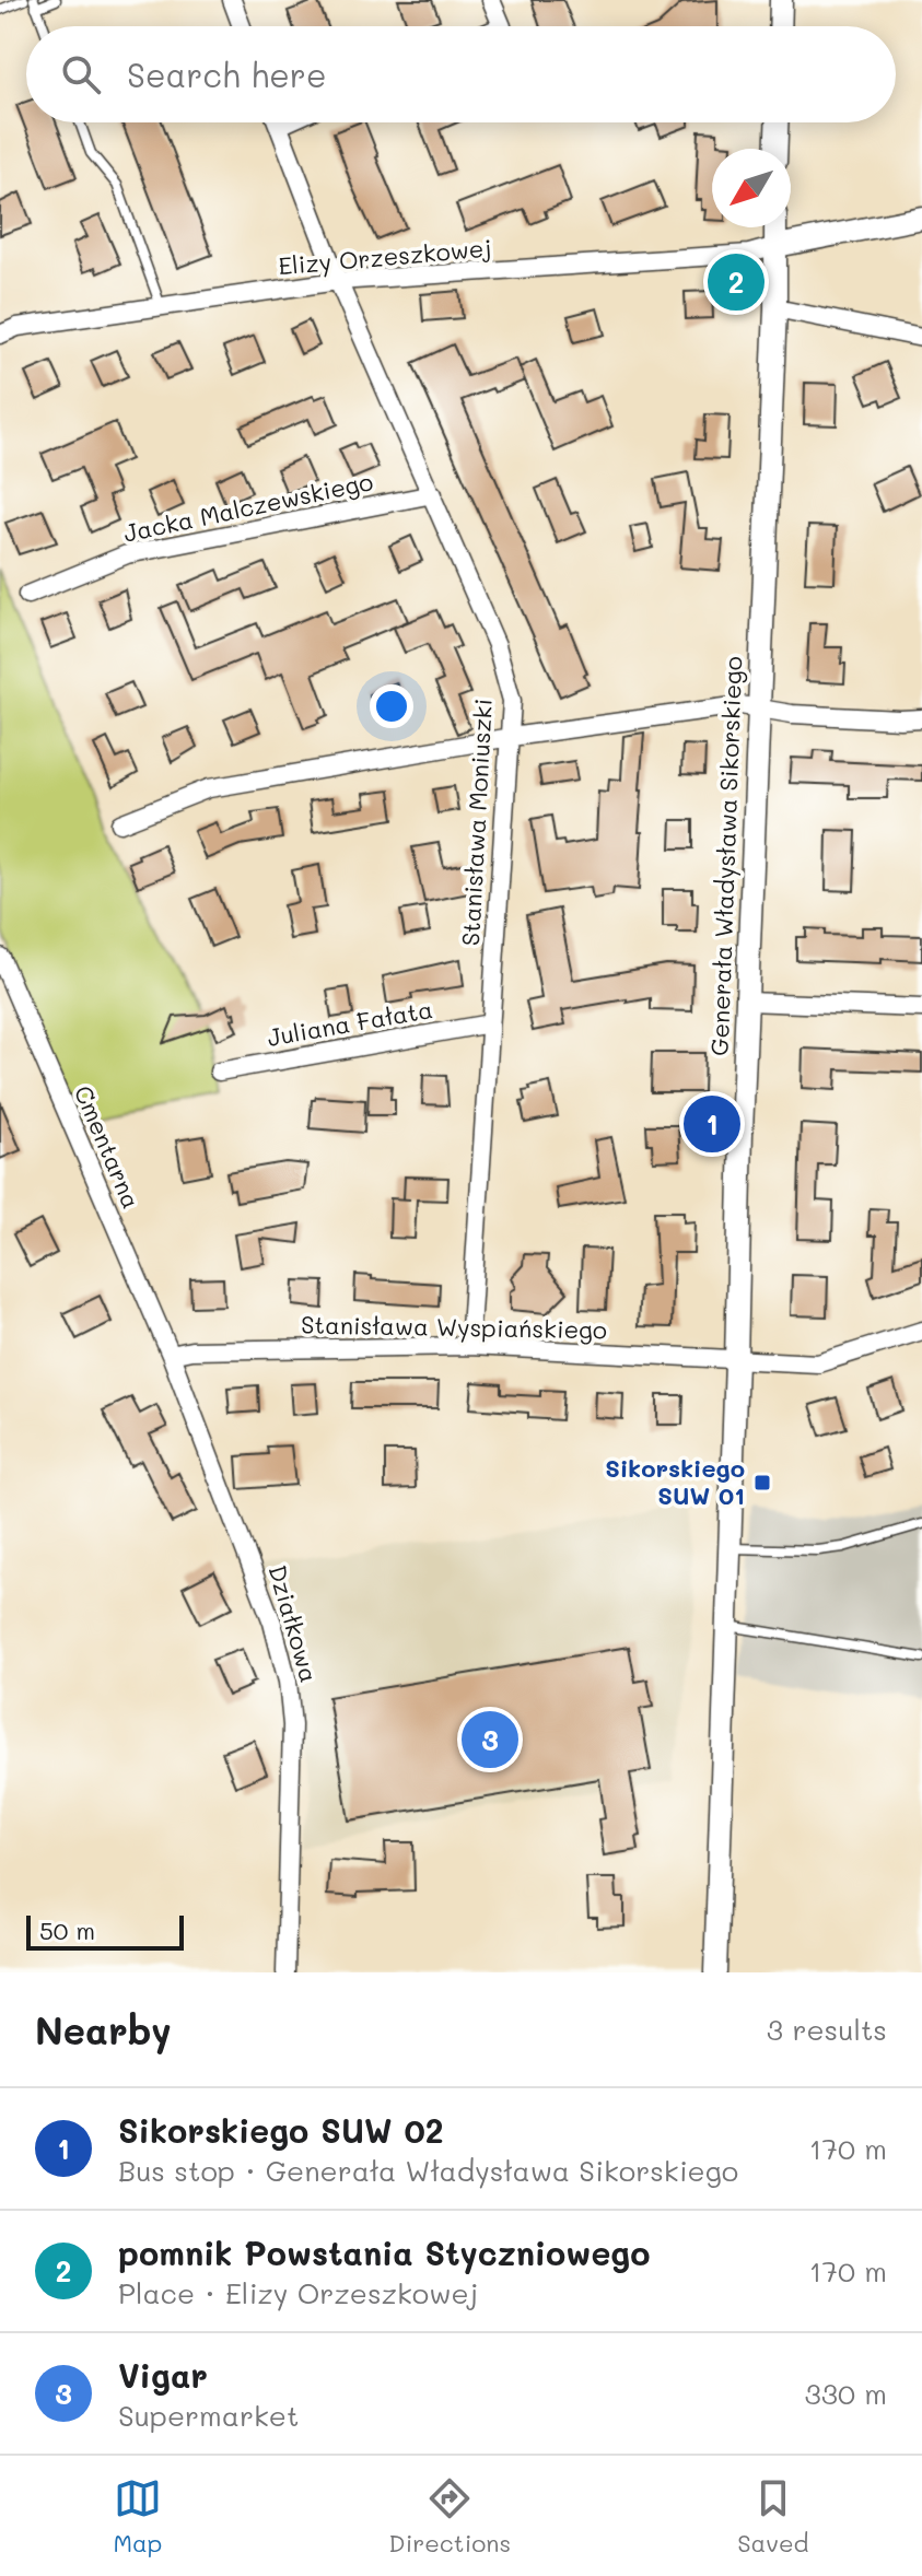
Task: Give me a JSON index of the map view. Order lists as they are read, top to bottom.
{
  "streets": {
    "street": [
      "Elizy Orzeszkowej",
      "Jacka Malczewskiego",
      "Stanisława Moniuszki",
      "Generała Władysława Sikorskiego",
      "Juliana Fałata",
      "Cmentarna",
      "Stanisława Wyspiańskiego",
      "Działkowa"
    ]
  },
  "crossings": [
    ["Elizy Orzeszkowej", "Stanisława Moniuszki"],
    ["Elizy Orzeszkowej", "Generała Władysława Sikorskiego"],
    ["Jacka Malczewskiego", "Stanisława Moniuszki"],
    ["Stanisława Moniuszki", "Juliana Fałata"],
    ["Stanisława Moniuszki", "Stanisława Wyspiańskiego"],
    ["Generała Władysława Sikorskiego", "Stanisława Wyspiańskiego"],
    ["Cmentarna", "Stanisława Wyspiańskiego"],
    ["Cmentarna", "Działkowa"],
    ["Stanisława Wyspiańskiego", "Działkowa"]
  ],
  "places": {
    "transit": ["Sikorskiego SUW 01"]
  },
  "scale_bar": "50 m",
  "north": "bottom left",
  "page": {
    "search": "Search here",
    "pins": ["2", "1", "3"],
    "scale": "50 m",
    "heading": ["Nearby", "3 results"],
    "list": [
      {
        "mark": "1",
        "name": "Sikorskiego SUW 02",
        "note": "Bus stop · Generała Władysława Sikorskiego",
        "value": "170 m"
      },
      {
        "mark": "2",
        "name": "pomnik Powstania Styczniowego",
        "note": "Place · Elizy Orzeszkowej",
        "value": "170 m"
      },
      {
        "mark": "3",
        "name": "Vigar",
        "note": "Supermarket",
        "value": "330 m"
      }
    ],
    "nav": ["Map", "Directions", "Saved"]
  }
}
